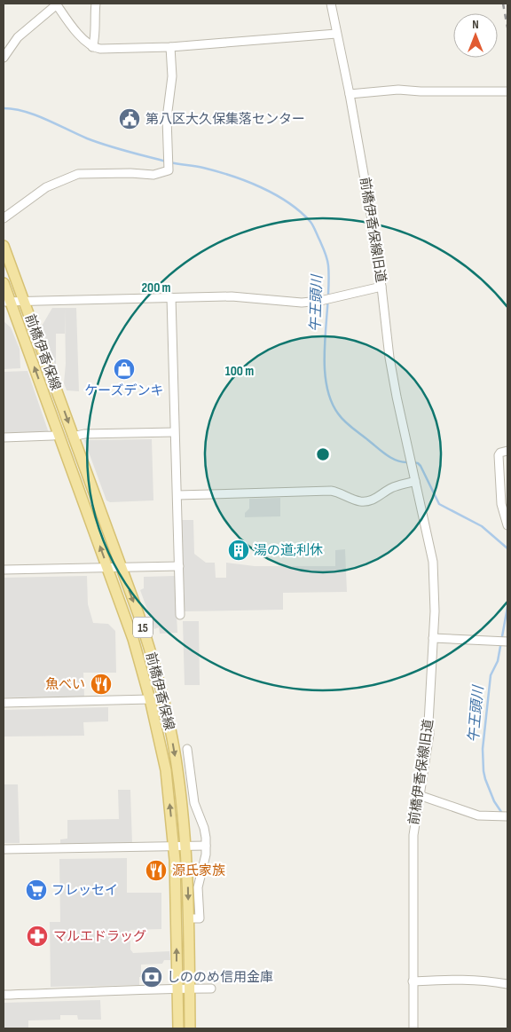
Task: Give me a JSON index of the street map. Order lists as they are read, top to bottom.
{
  "streets": {
    "main road": ["前橋伊香保線", "15"],
    "street": ["前橋伊香保線旧道"]
  },
  "water": ["午王頭川"],
  "places": {
    "public building": ["第八区大久保集落センター"],
    "shop": ["ケーズデンキ"],
    "building": ["湯の道;利休"],
    "restaurant": ["魚べい", "源氏家族"],
    "supermarket": ["フレッセイ"],
    "pharmacy": ["マルエドラッグ"],
    "bank": ["しののめ信用金庫"]
  },
  "north": "top",
  "rings": ["200 m", "100 m"]
}
